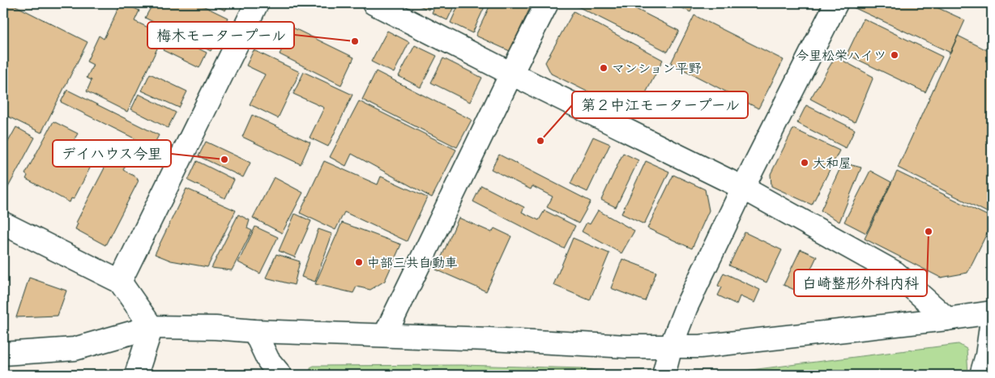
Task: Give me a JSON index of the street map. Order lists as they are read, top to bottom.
{
  "places": [
    "梅木モータープール",
    "今里松栄ハイツ",
    "マンション平野",
    "第２中江モータープール",
    "デイハウス今里",
    "大和屋",
    "白崎整形外科内科",
    "中部三共自動車"
  ]
}
